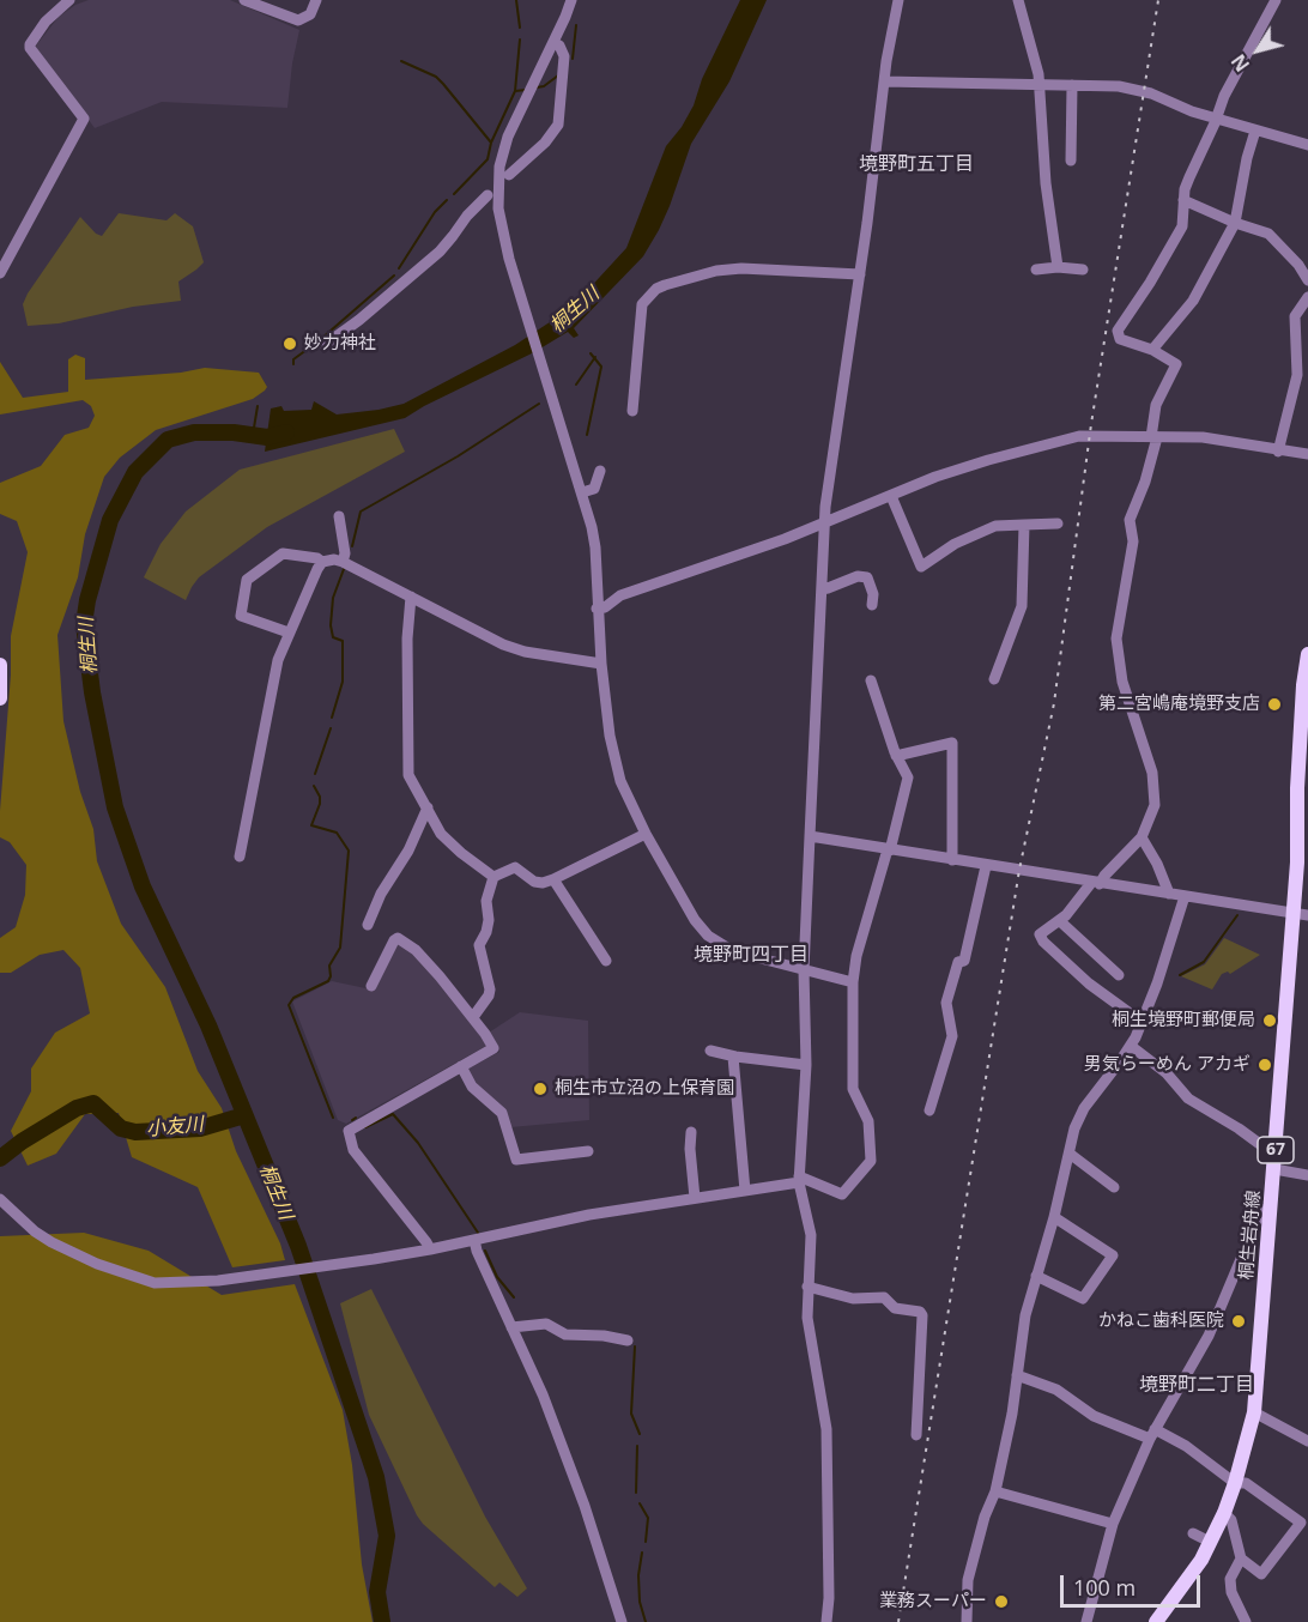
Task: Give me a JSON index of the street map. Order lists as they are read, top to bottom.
{
  "streets": {
    "main road": ["67", "桐生岩舟線"]
  },
  "districts": ["境野町五丁目", "境野町四丁目", "境野町二丁目"],
  "water": ["桐生川", "小友川"],
  "places": [
    "妙力神社",
    "第二宮嶋庵境野支店",
    "桐生境野町郵便局",
    "男気らーめん アカギ",
    "桐生市立沼の上保育園",
    "かねこ歯科医院",
    "業務スーパー"
  ],
  "scale_bar": "100 m",
  "north": "bottom left"
}
